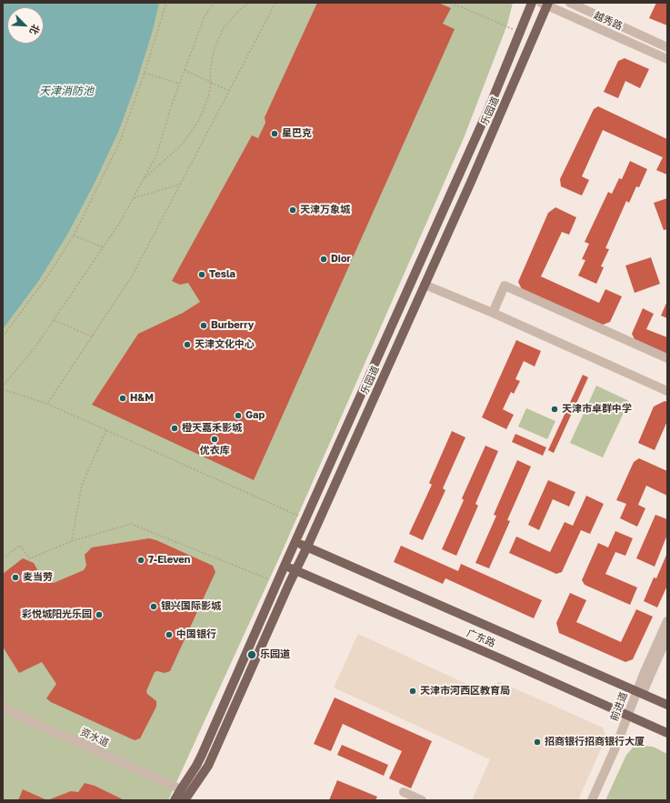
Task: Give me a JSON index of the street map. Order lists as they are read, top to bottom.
{
  "streets": {
    "main road": ["乐园道", "广东路"],
    "street": ["越秀路", "前进道", "资水道"]
  },
  "crossings": [
    ["越秀路", "乐园道"],
    ["乐园道", "广东路"],
    ["乐园道", "资水道"],
    ["广东路", "前进道"]
  ],
  "water": ["天津消防池"],
  "places": [
    "星巴克",
    "天津万象城",
    "Dior",
    "Tesla",
    "Burberry",
    "天津文化中心",
    "H&M",
    "天津市卓群中学",
    "Gap",
    "橙天嘉禾影城",
    "优衣库",
    "7-Eleven",
    "麦当劳",
    "银兴国际影城",
    "彩悦城阳光乐园",
    "中国银行",
    "乐园道",
    "天津市河西区教育局",
    "招商银行招商银行大厦"
  ],
  "north": "bottom right"
}
